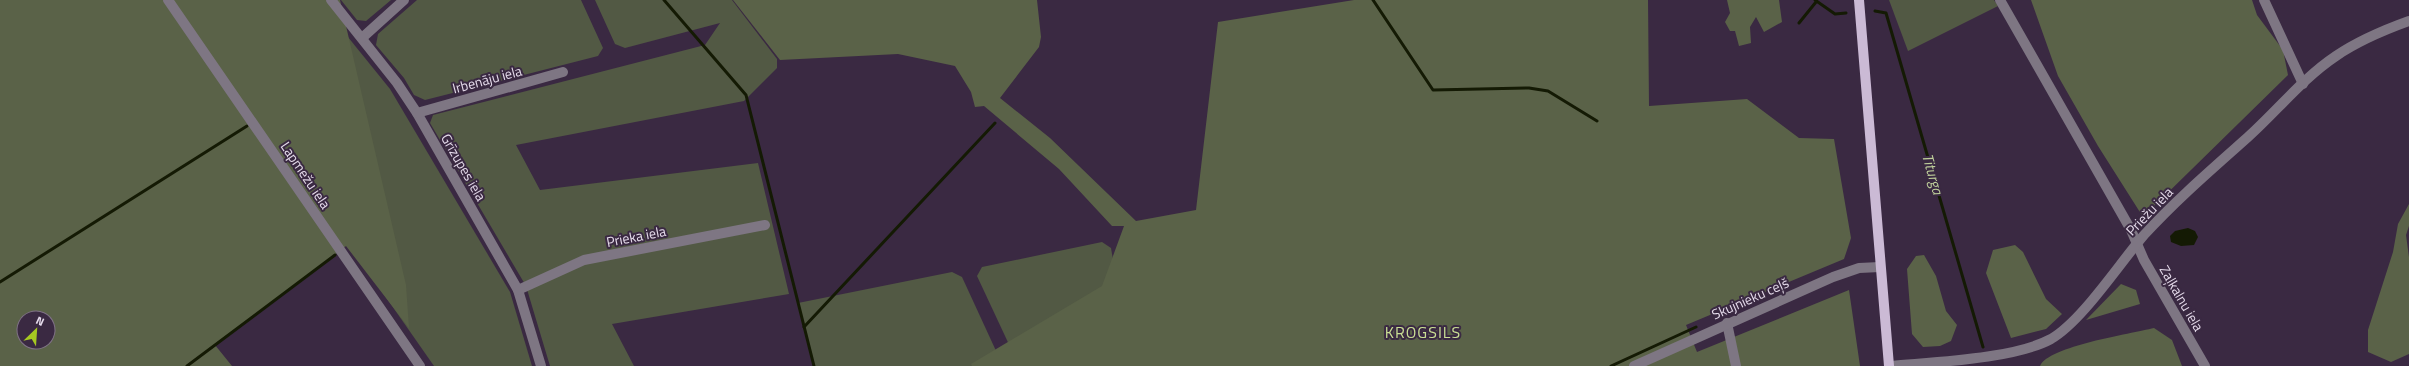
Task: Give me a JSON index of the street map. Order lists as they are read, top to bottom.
{
  "streets": {
    "street": [
      "Irbenāju iela",
      "Grīzupes iela",
      "Lapmežu iela",
      "Priežu iela",
      "Prieka iela",
      "Skujnieku ceļš",
      "Zaļkalnu iela"
    ]
  },
  "crossings": [
    ["Irbenāju iela", "Grīzupes iela"],
    ["Grīzupes iela", "Prieka iela"],
    ["Priežu iela", "Zaļkalnu iela"]
  ],
  "districts": ["KROGSILS"],
  "water": ["Titurga"],
  "north": "top right"
}
